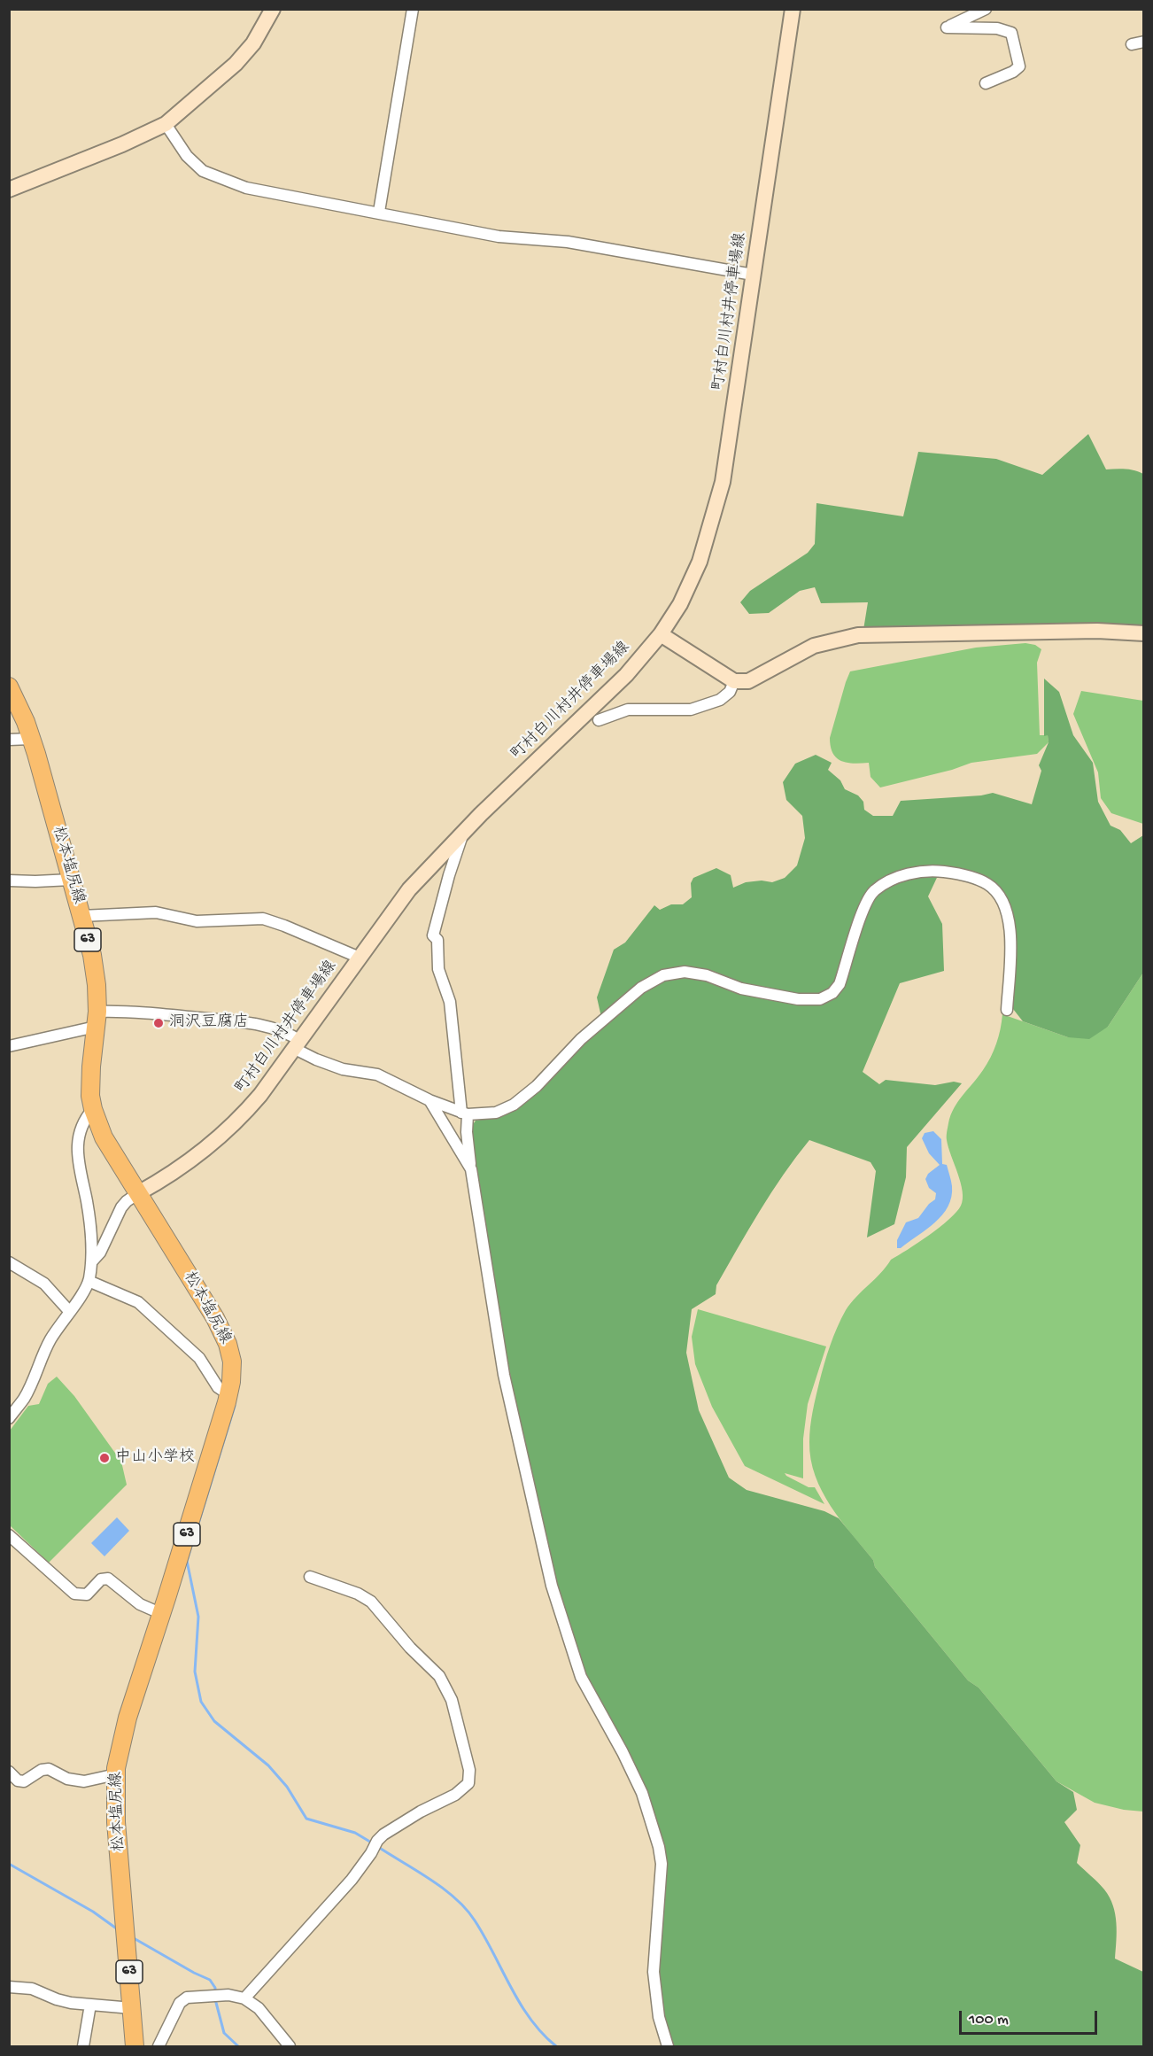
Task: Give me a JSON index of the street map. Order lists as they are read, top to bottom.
{
  "streets": {
    "main road": ["町村白川村井停車場線", "松本塩尻線", "63"]
  },
  "crossings": [
    ["町村白川村井停車場線", "松本塩尻線"]
  ],
  "places": ["洞沢豆腐店", "中山小学校"],
  "scale_bar": "100 m"
}
